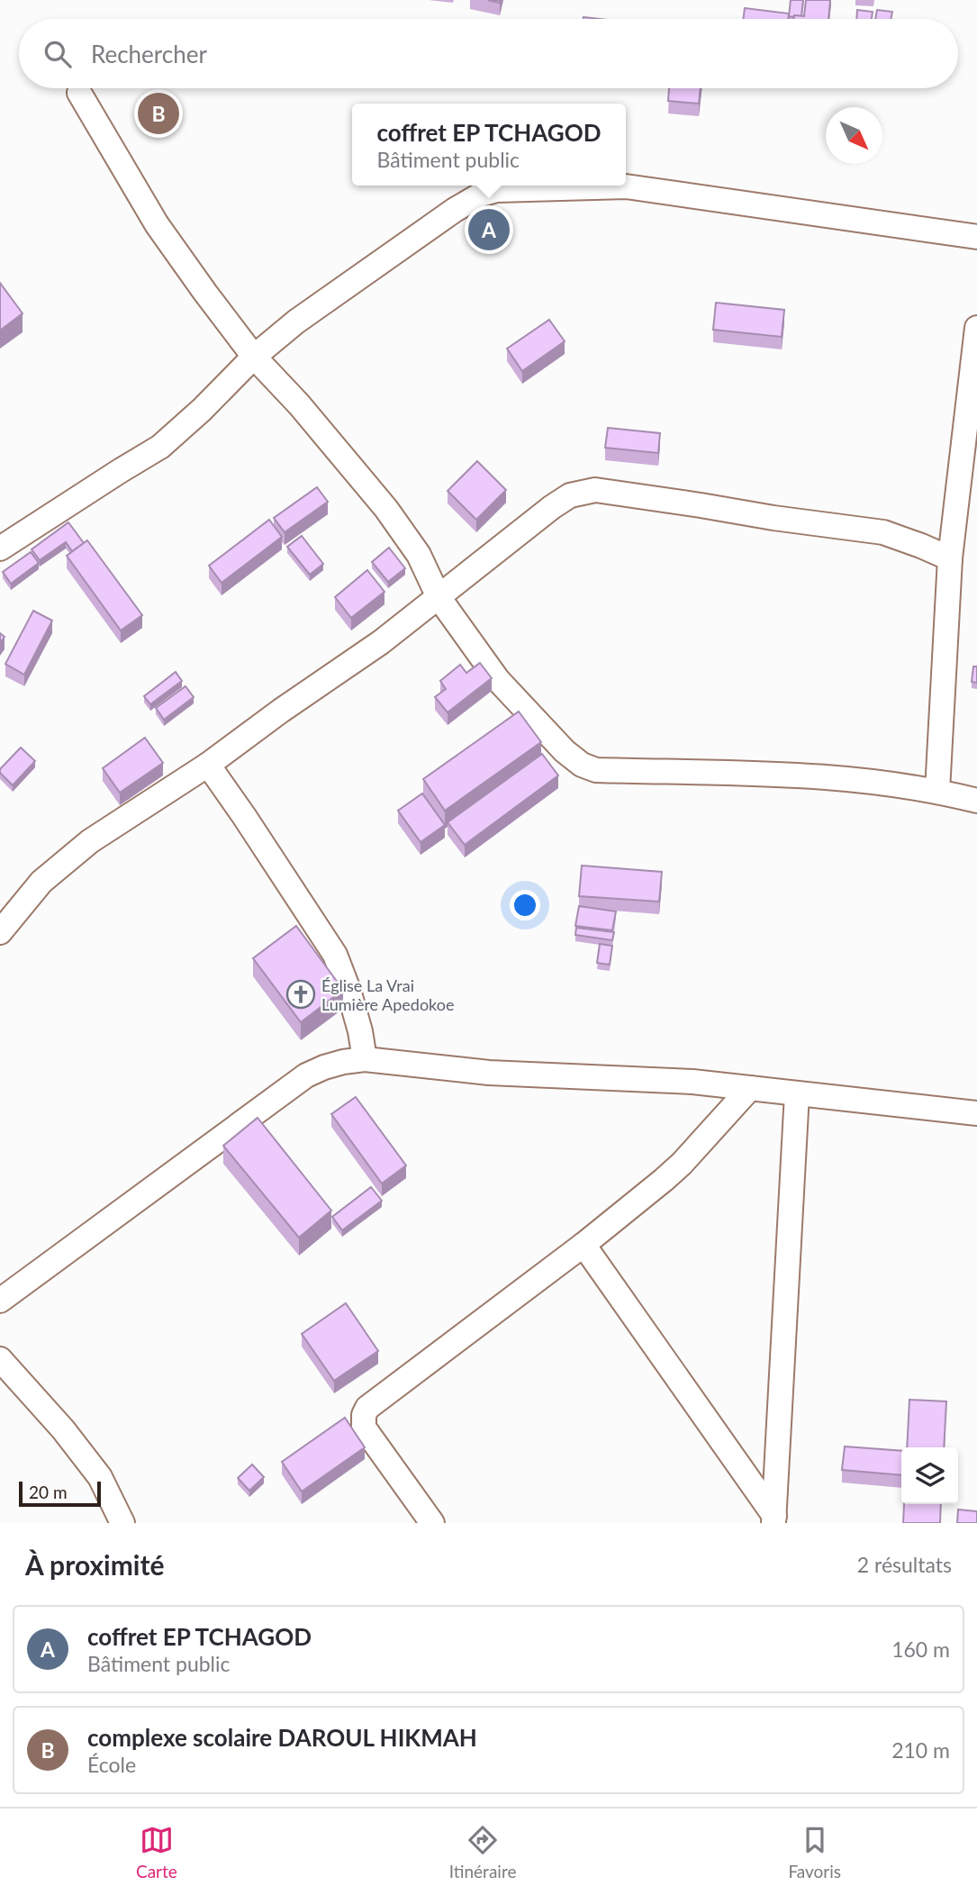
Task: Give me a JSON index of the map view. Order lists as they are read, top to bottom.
{
  "places": {
    "church": ["Église La Vrai Lumière Apedokoe"]
  },
  "scale_bar": "20 m",
  "north": "bottom right",
  "page": {
    "search": "Rechercher",
    "pins": ["B", "A"],
    "popup": ["coffret EP TCHAGOD", "Bâtiment public"],
    "scale": "20 m",
    "heading": ["À proximité", "2 résultats"],
    "list": [
      {
        "mark": "A",
        "name": "coffret EP TCHAGOD",
        "note": "Bâtiment public",
        "value": "160 m"
      },
      {
        "mark": "B",
        "name": "complexe scolaire DAROUL HIKMAH",
        "note": "École",
        "value": "210 m"
      }
    ],
    "nav": ["Carte", "Itinéraire", "Favoris"]
  }
}
